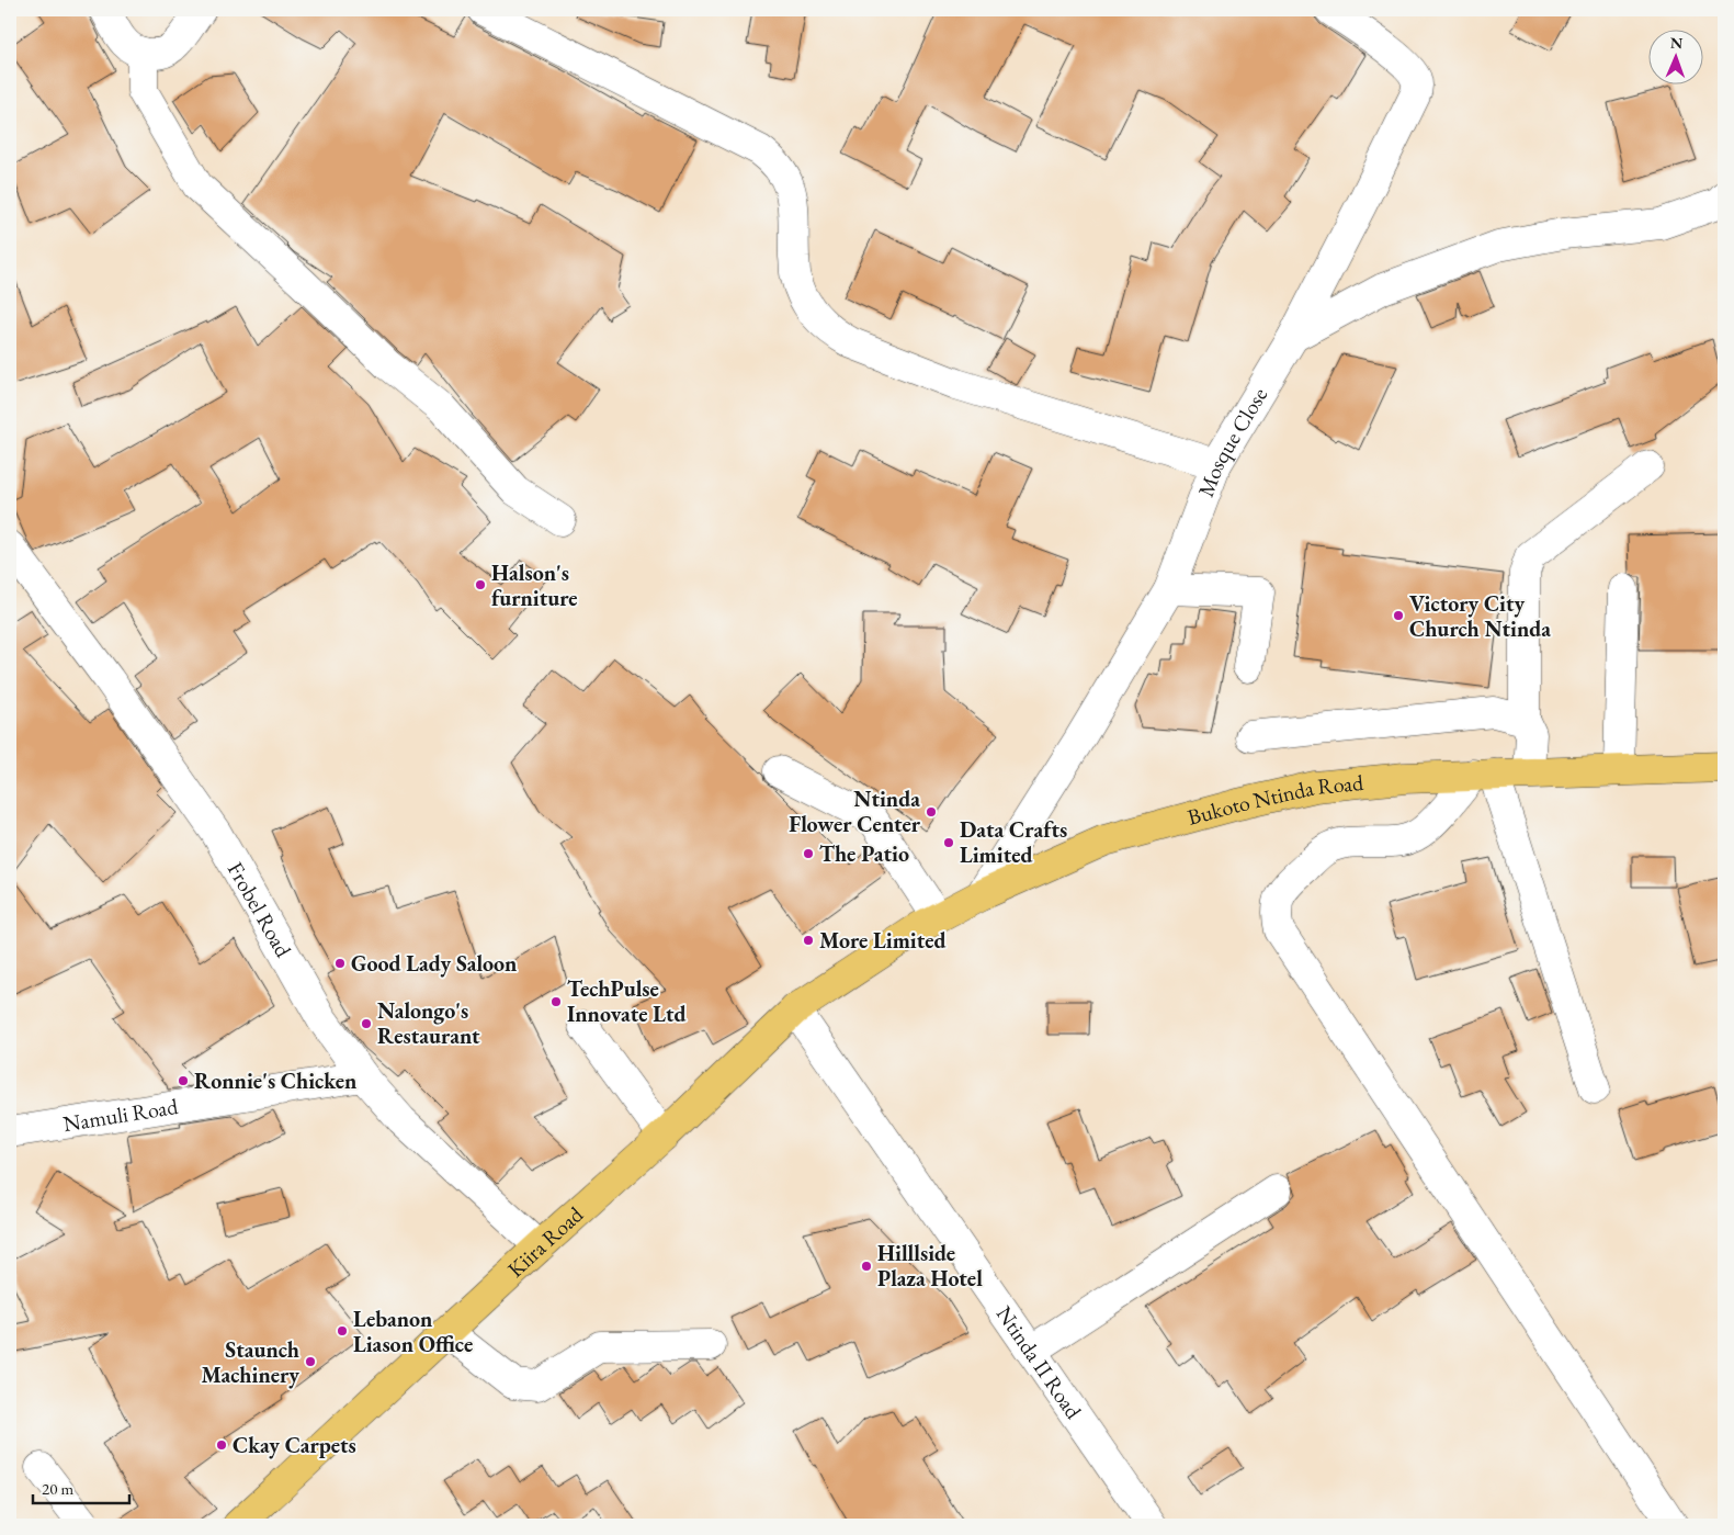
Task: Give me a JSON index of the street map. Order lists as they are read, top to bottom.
{
  "streets": {
    "main road": ["Bukoto Ntinda Road", "Kiira Road"],
    "street": [
      "Mosque Close",
      "Frobel Road",
      "Namuli Road",
      "Ntinda II Road"
    ]
  },
  "crossings": [
    ["Mosque Close", "Bukoto Ntinda Road"],
    ["Bukoto Ntinda Road", "Kiira Road"],
    ["Frobel Road", "Namuli Road"],
    ["Frobel Road", "Kiira Road"],
    ["Kiira Road", "Ntinda II Road"]
  ],
  "places": [
    "Halson's furniture",
    "Victory City Church Ntinda",
    "Ntinda Flower Center",
    "Data Crafts Limited",
    "The Patio",
    "More Limited",
    "Good Lady Saloon",
    "TechPulse Innovate Ltd",
    "Nalongo's Restaurant",
    "Ronnie's Chicken",
    "Hilllside Plaza Hotel",
    "Lebanon Liason Office",
    "Staunch Machinery",
    "Ckay Carpets"
  ],
  "scale_bar": "20 m",
  "north": "top"
}
